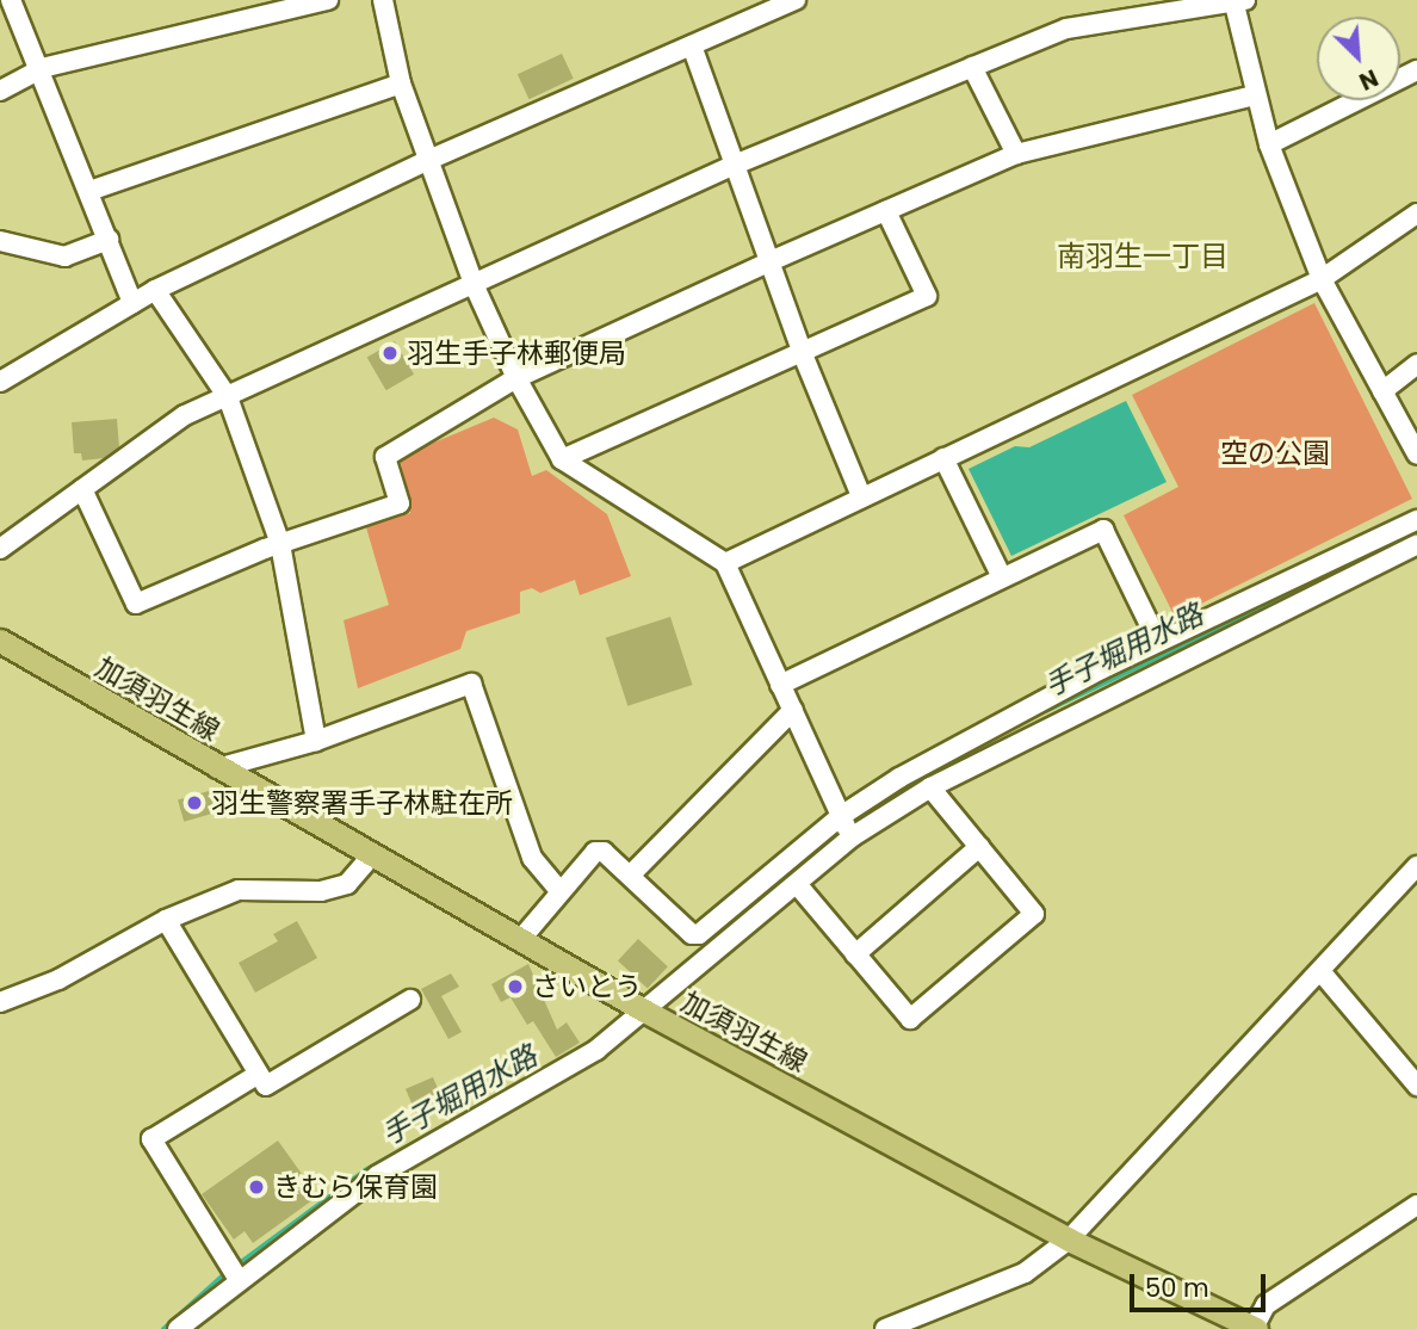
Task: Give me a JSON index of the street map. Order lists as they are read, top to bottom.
{
  "streets": {
    "main road": ["加須羽生線"]
  },
  "districts": ["南羽生一丁目"],
  "water": ["手子堀用水路"],
  "parks": ["空の公園"],
  "places": [
    "羽生手子林郵便局",
    "羽生警察署手子林駐在所",
    "さいとう",
    "きむら保育園"
  ],
  "scale_bar": "50 m",
  "north": "bottom right"
}
